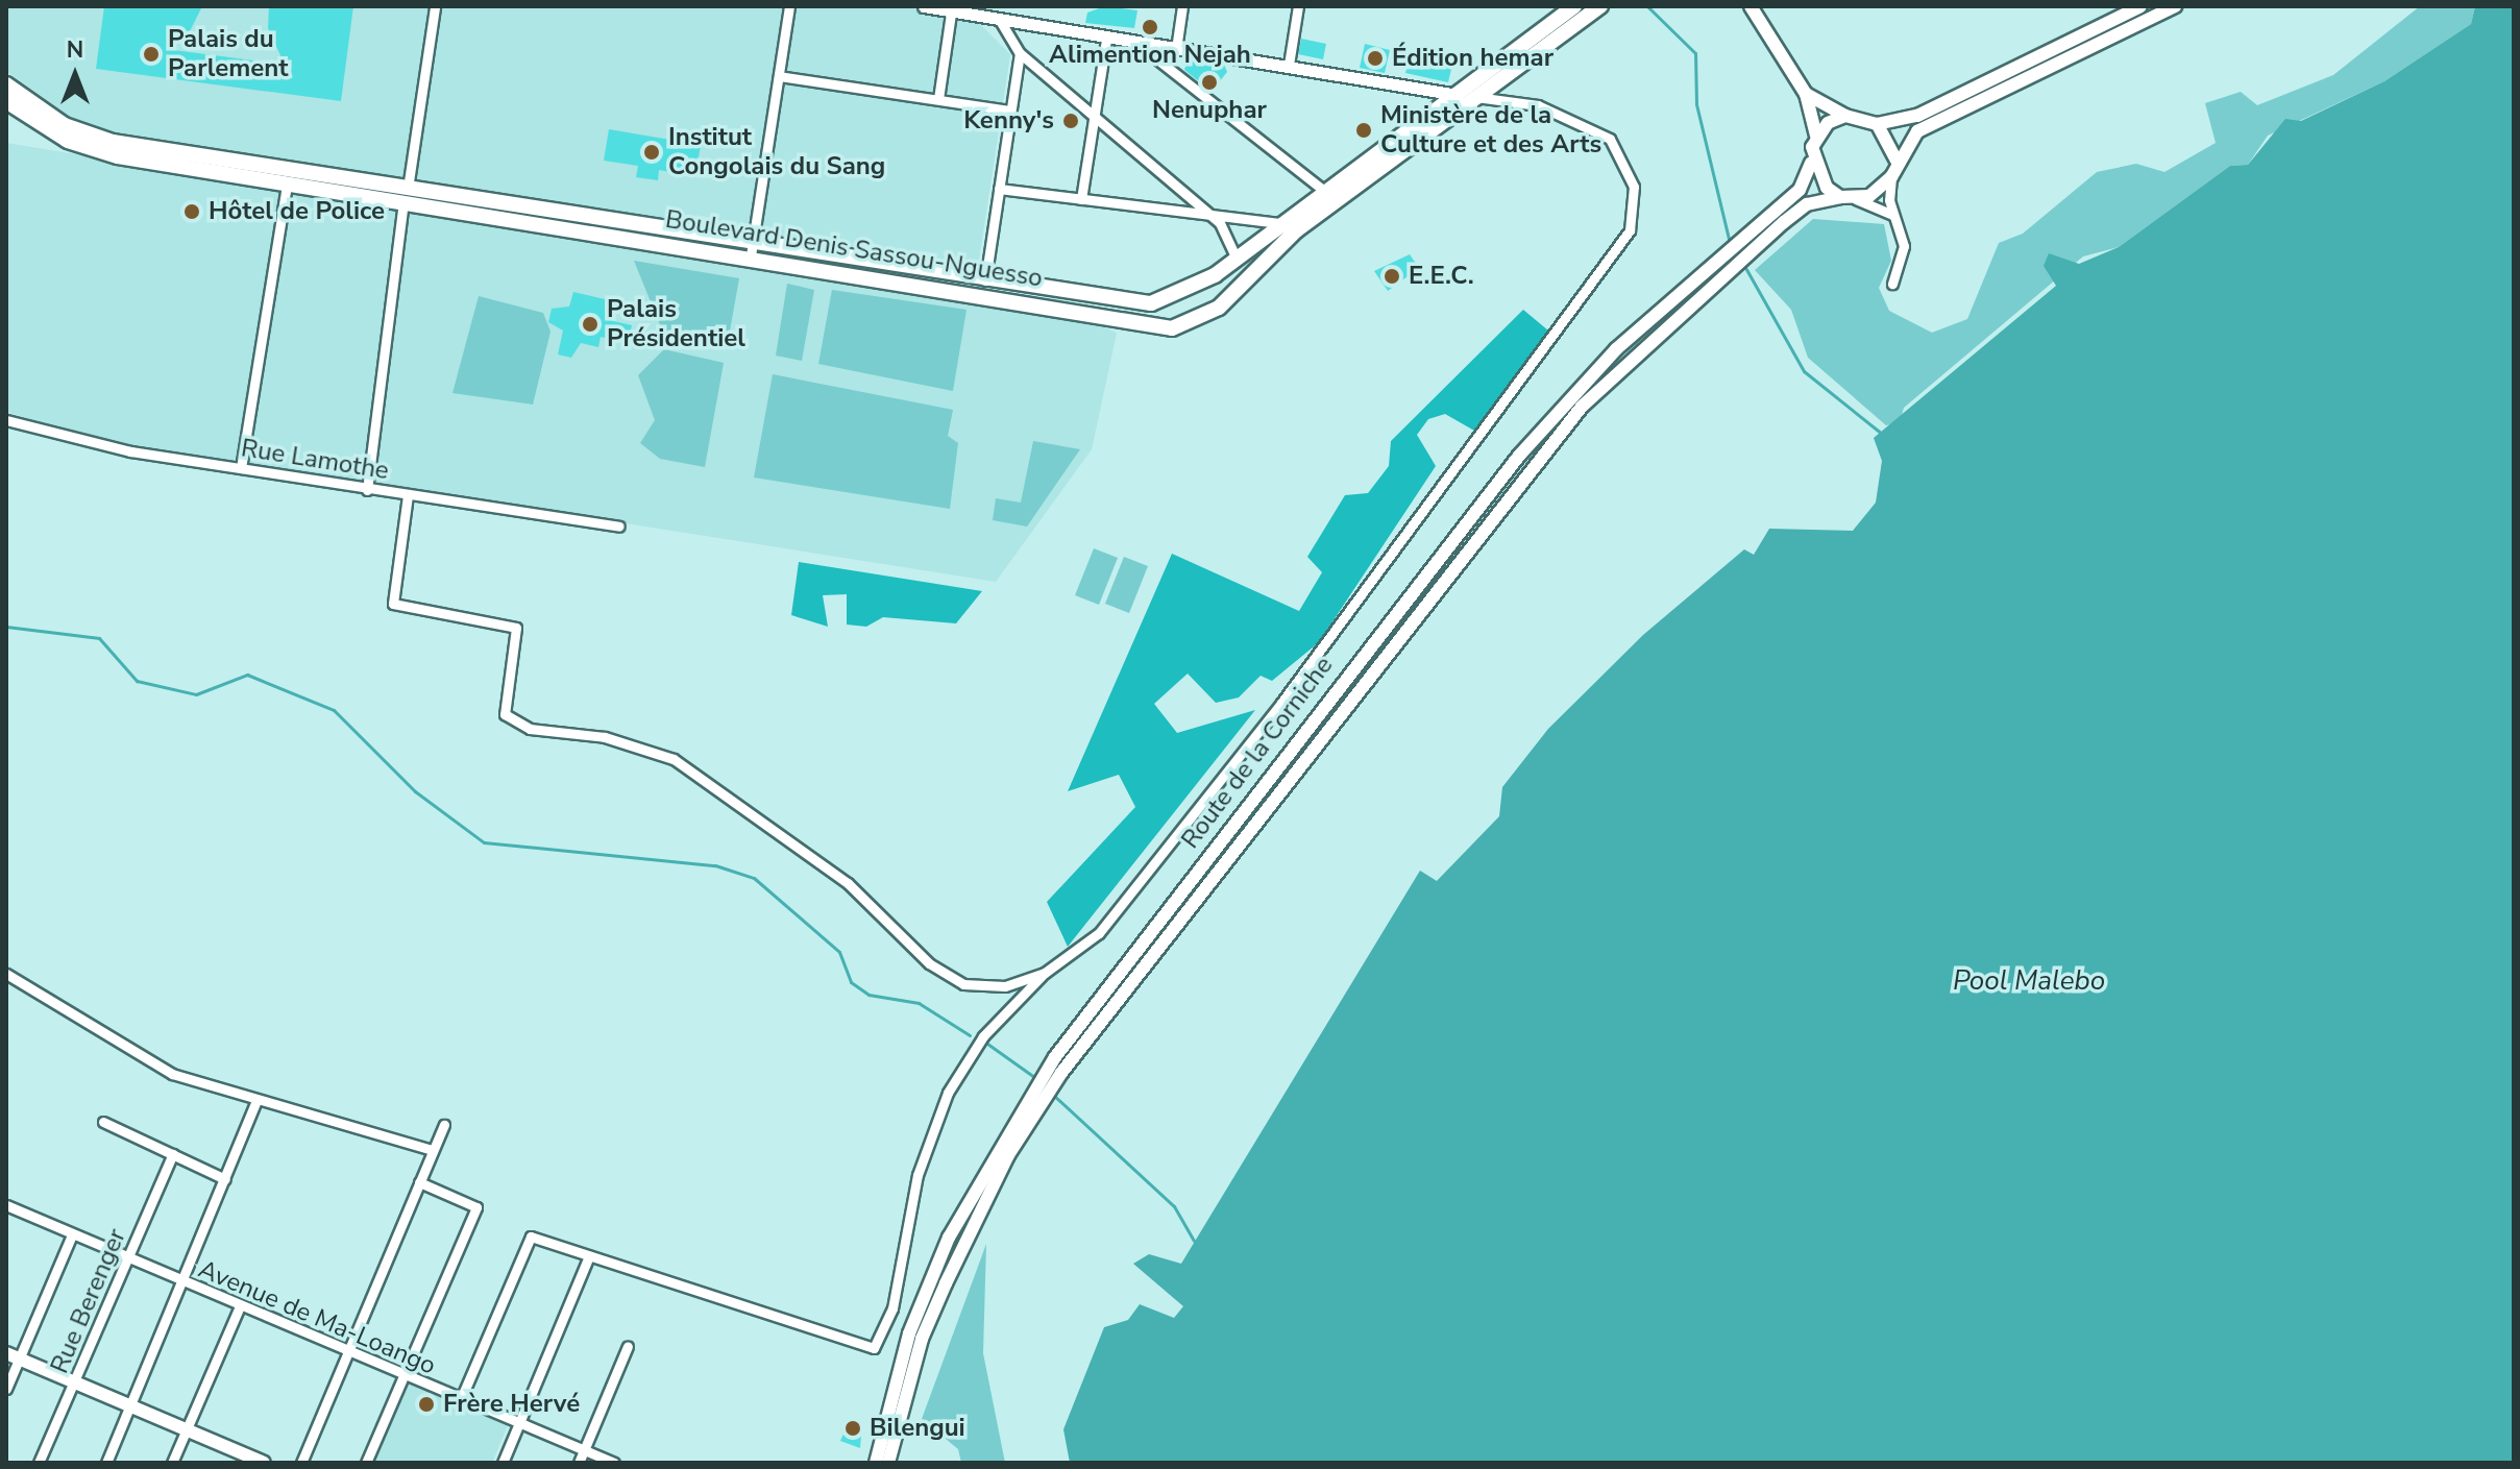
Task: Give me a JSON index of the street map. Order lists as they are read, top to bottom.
{
  "streets": {
    "main road": ["Boulevard Denis Sassou-Nguesso", "Route de la Corniche"],
    "street": ["Rue Lamothe", "Rue Berenger", "Avenue de Ma-Loango"]
  },
  "crossings": [
    ["Rue Berenger", "Avenue de Ma-Loango"]
  ],
  "water": ["Pool Malebo"],
  "places": [
    "Alimention Nejah",
    "Palais du Parlement",
    "Édition hemar",
    "Nenuphar",
    "Kenny's",
    "Ministère de la Culture et des Arts",
    "Institut Congolais du Sang",
    "Hôtel de Police",
    "E.E.C.",
    "Palais Présidentiel",
    "Frère Hervé",
    "Bilengui"
  ],
  "north": "top"
}
